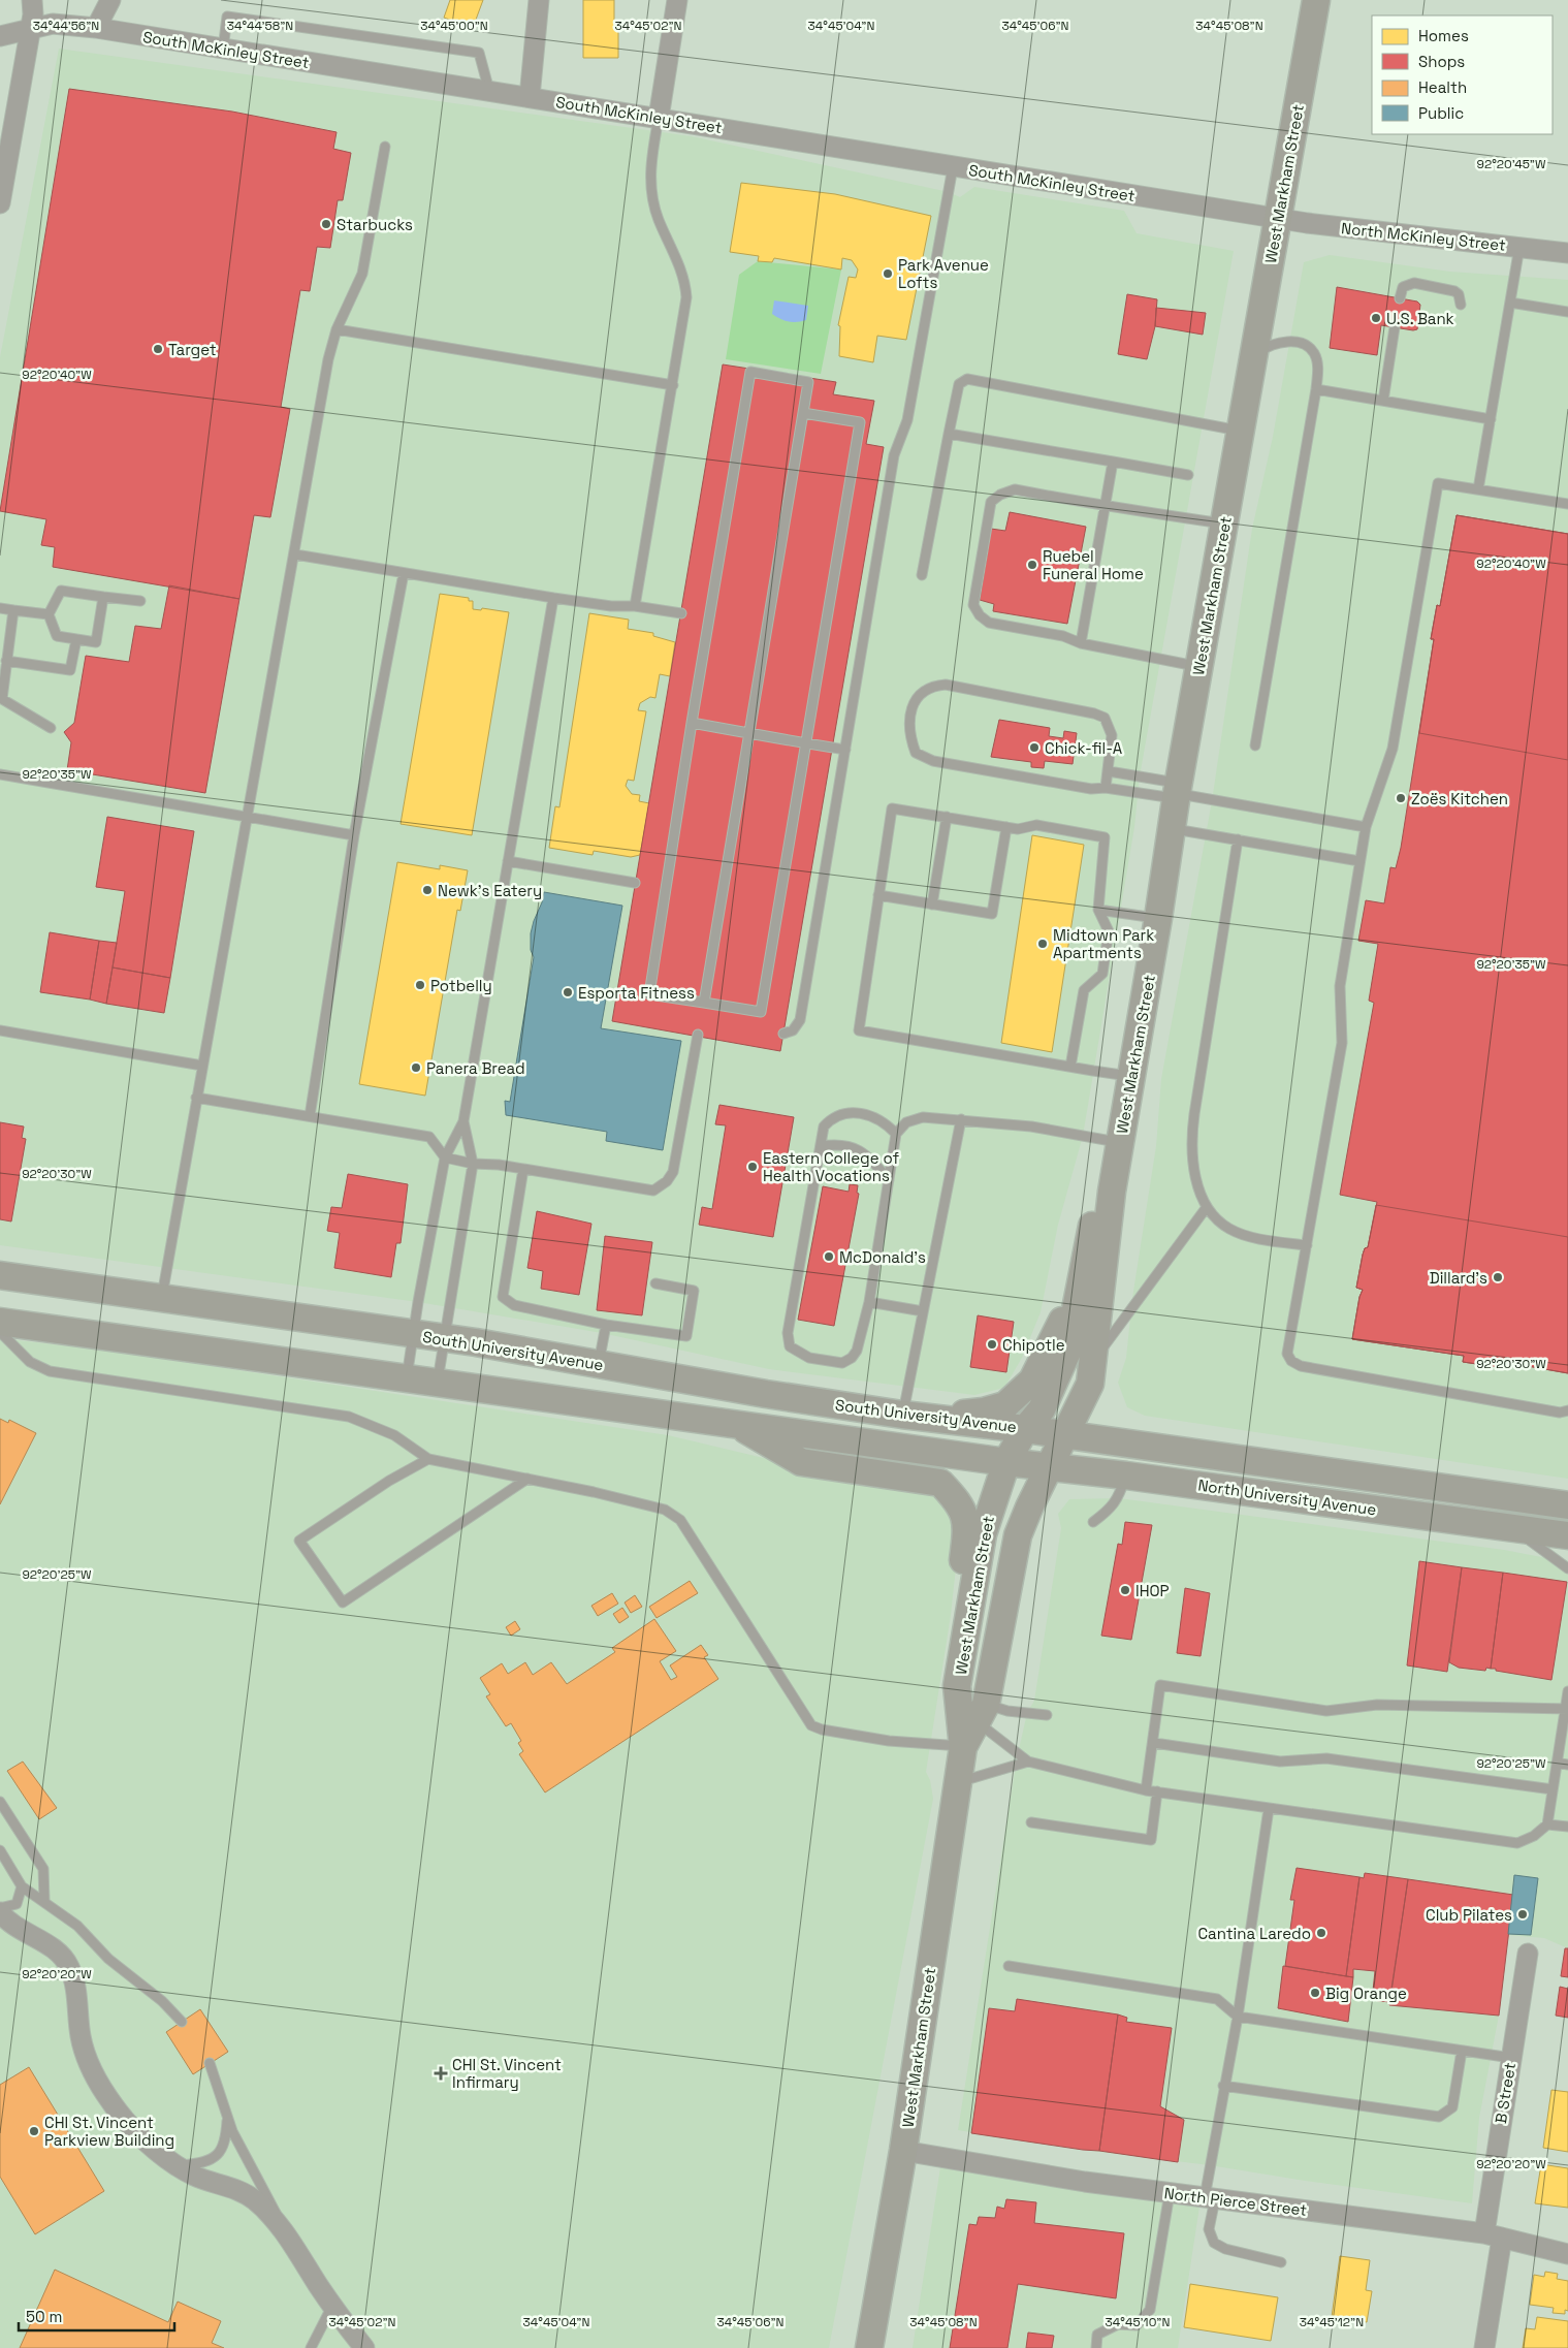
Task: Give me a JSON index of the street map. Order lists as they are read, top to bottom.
{
  "streets": {
    "main road": ["West Markham Street", "South University Avenue", "North University Avenue"],
    "street": [
      "South McKinley Street",
      "North McKinley Street",
      "B Street",
      "North Pierce Street"
    ]
  },
  "crossings": [
    ["South McKinley Street", "West Markham Street"],
    ["South McKinley Street", "North McKinley Street"],
    ["West Markham Street", "North McKinley Street"],
    ["West Markham Street", "South University Avenue"],
    ["West Markham Street", "North University Avenue"],
    ["West Markham Street", "North Pierce Street"],
    ["South University Avenue", "North University Avenue"],
    ["B Street", "North Pierce Street"]
  ],
  "places": {
    "other": [
      "Starbucks",
      "Park Avenue Lofts",
      "U.S. Bank",
      "Target",
      "Ruebel Funeral Home",
      "Chick-fil-A",
      "Zoës Kitchen",
      "Newk's Eatery",
      "Midtown Park Apartments",
      "Potbelly",
      "Esporta Fitness",
      "Panera Bread",
      "Eastern College of Health Vocations",
      "McDonald's",
      "Dillard's",
      "Chipotle",
      "IHOP",
      "Club Pilates",
      "Cantina Laredo",
      "Big Orange",
      "CHI St. Vincent Parkview Building"
    ],
    "health": ["CHI St. Vincent Infirmary"]
  },
  "legend": [
    "Homes",
    "Shops",
    "Health",
    "Public"
  ],
  "scale_bar": "50 m",
  "coordinates": [
    "34°44'56\"N",
    "34°44'58\"N",
    "34°45'00\"N",
    "34°45'02\"N",
    "34°45'04\"N",
    "34°45'06\"N",
    "34°45'08\"N",
    "92°20'45\"W",
    "92°20'40\"W",
    "92°20'35\"W",
    "92°20'30\"W",
    "92°20'25\"W",
    "92°20'20\"W",
    "34°45'10\"N",
    "34°45'12\"N"
  ]
}
